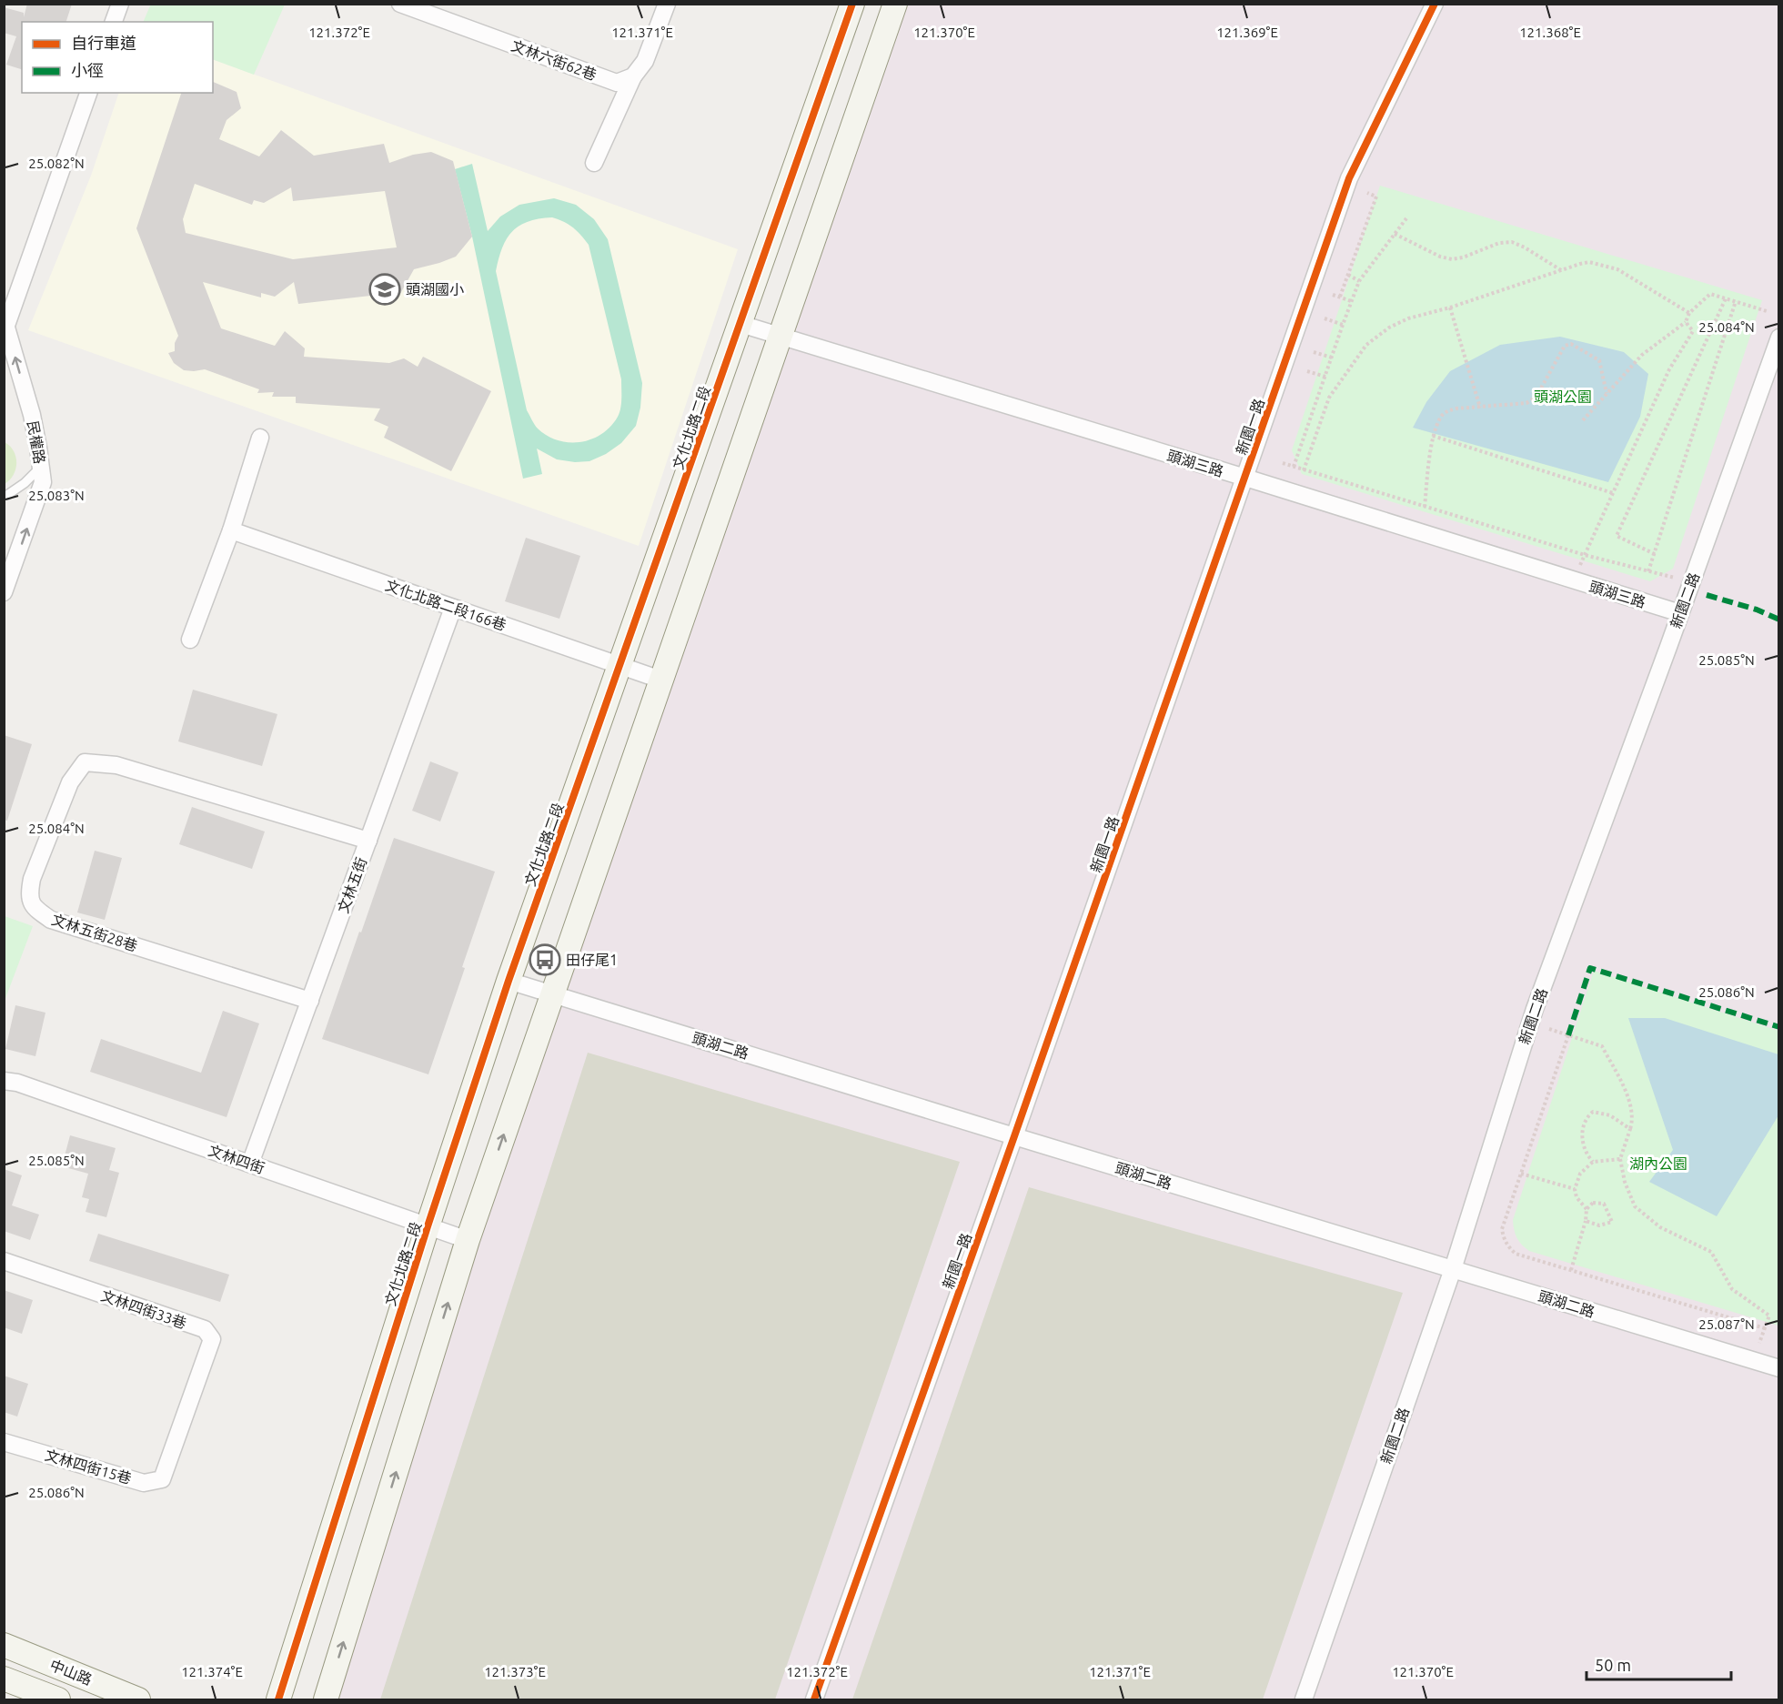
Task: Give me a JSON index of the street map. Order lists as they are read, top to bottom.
{
  "streets": {
    "street": [
      "文林六街62巷",
      "新園一路",
      "文化北路二段",
      "民權路",
      "頭湖三路",
      "新園二路",
      "文化北路二段166巷",
      "文林五街",
      "文林五街28巷",
      "頭湖二路",
      "文林四街",
      "文林四街33巷",
      "文林四街15巷",
      "中山路"
    ]
  },
  "crossings": [
    ["新園一路", "頭湖三路"],
    ["新園一路", "頭湖二路"],
    ["文化北路二段", "頭湖三路"],
    ["文化北路二段", "文化北路二段166巷"],
    ["文化北路二段", "頭湖二路"],
    ["文化北路二段", "文林四街"],
    ["頭湖三路", "新園二路"],
    ["新園二路", "頭湖二路"],
    ["文化北路二段166巷", "文林五街"],
    ["文林五街", "文林五街28巷"],
    ["文林五街", "文林四街"],
    ["文林四街33巷", "文林四街15巷"]
  ],
  "one_way": ["民權路"],
  "parks": ["頭湖公園", "湖內公園"],
  "places": {
    "school or university": ["頭湖國小"],
    "bus stop": ["田仔尾1"]
  },
  "legend": ["自行車道", "小徑"],
  "scale_bar": "50 m",
  "coordinates": [
    "121.372°E",
    "121.371°E",
    "121.370°E",
    "121.369°E",
    "121.368°E",
    "25.082°N",
    "25.084°N",
    "25.083°N",
    "25.085°N",
    "25.086°N",
    "25.087°N",
    "121.374°E",
    "121.373°E"
  ]
}
